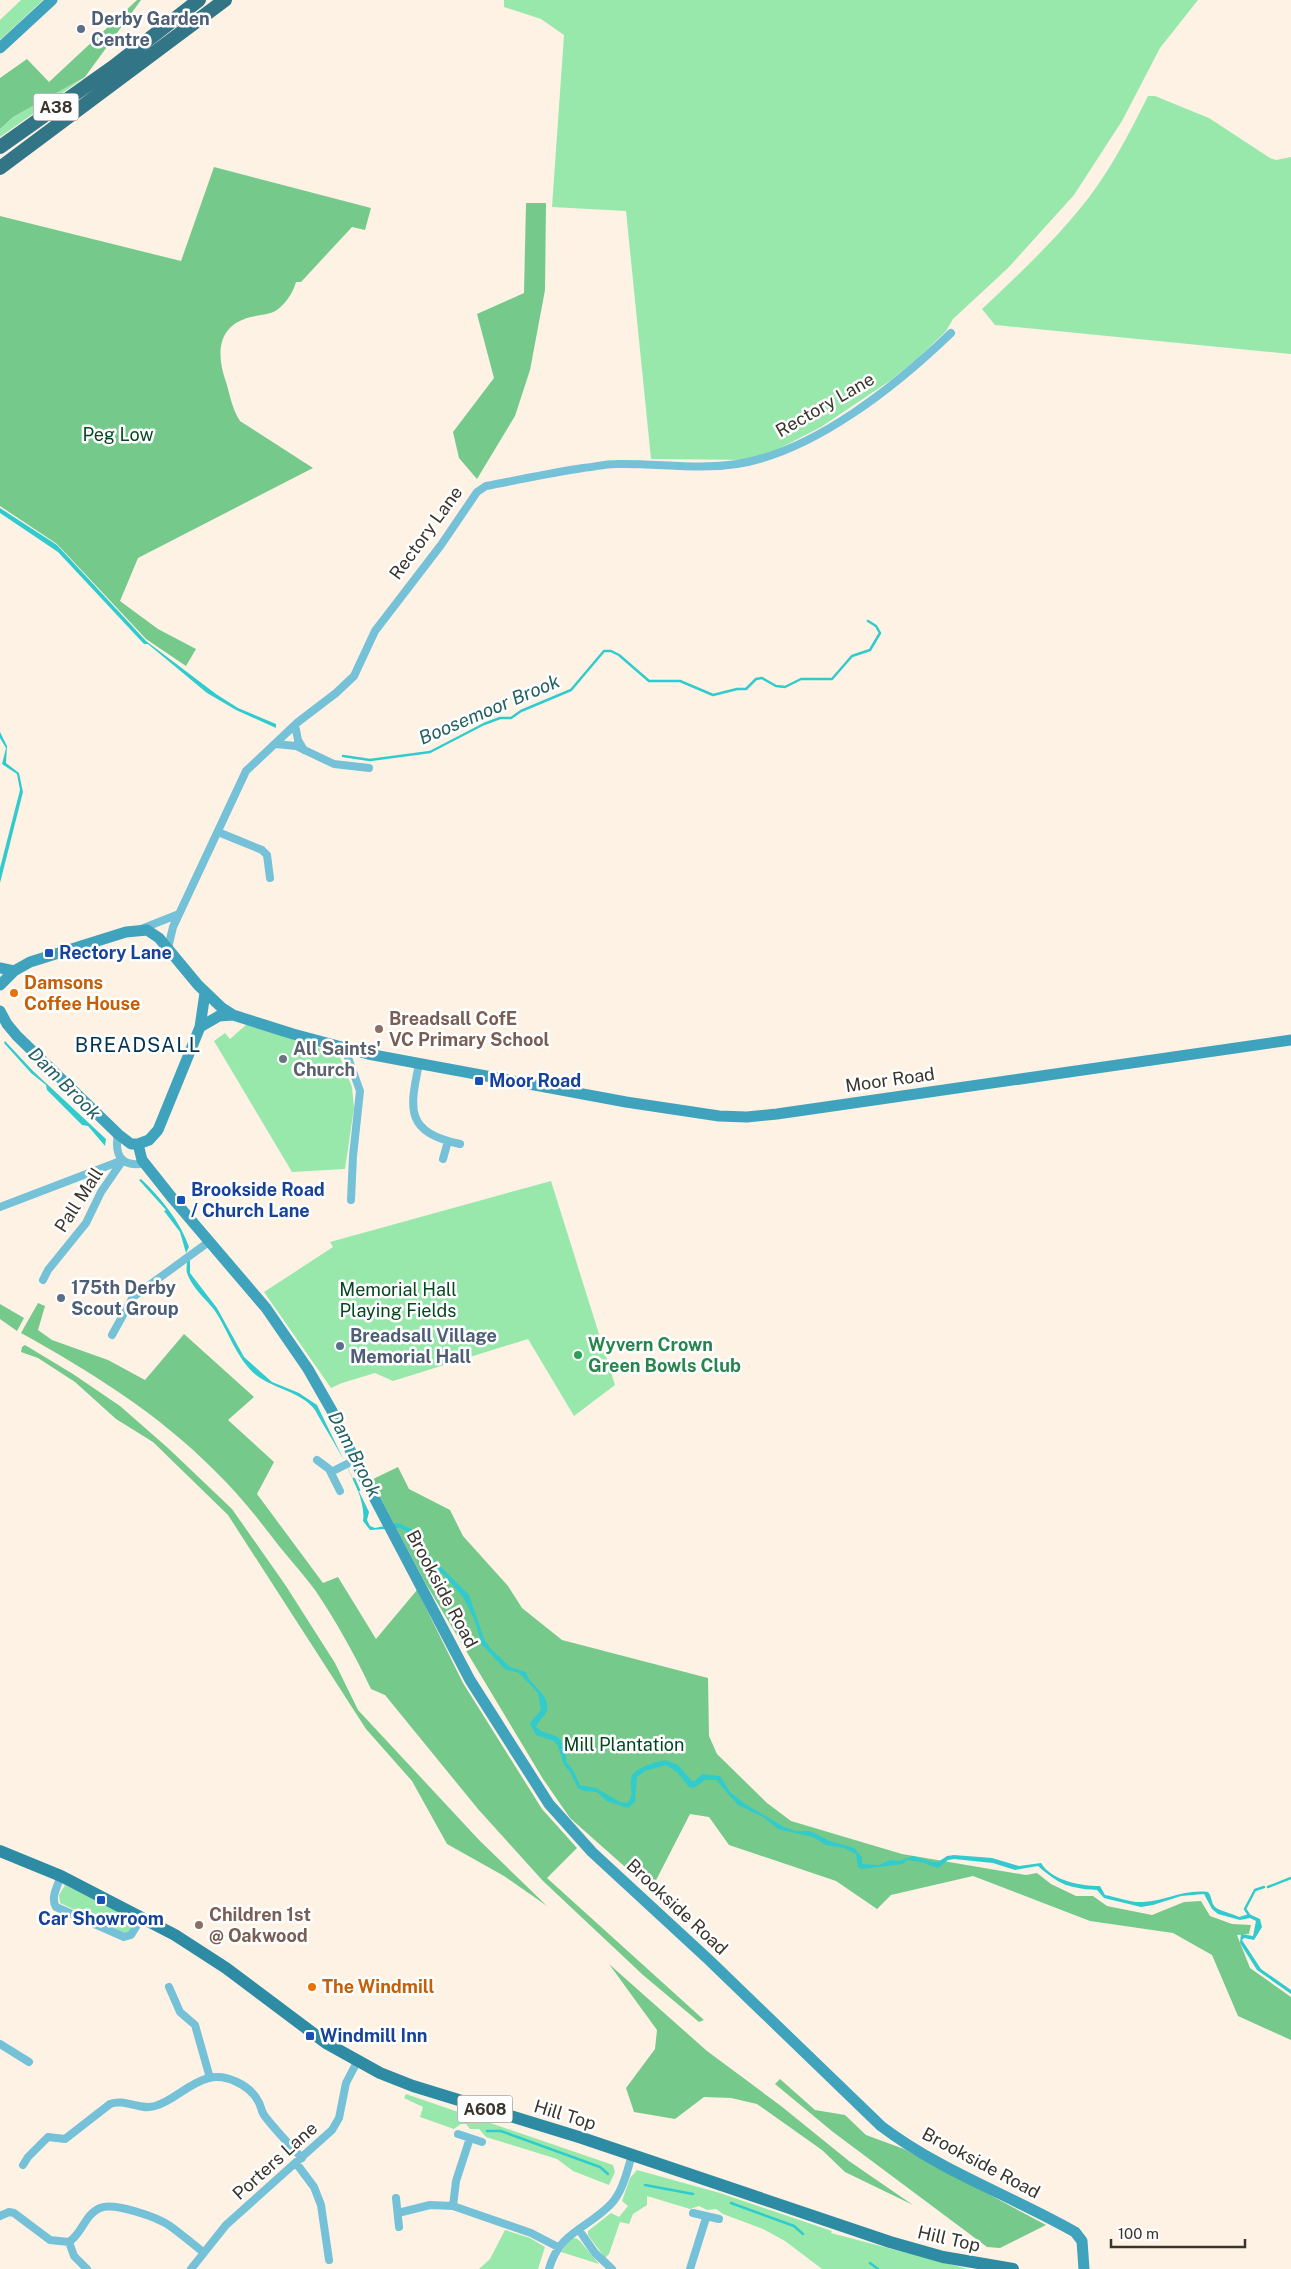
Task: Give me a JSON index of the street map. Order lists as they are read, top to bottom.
{
  "streets": {
    "highway": ["A38"],
    "main road": ["A608", "Hill Top"],
    "street": [
      "Rectory Lane",
      "Moor Road",
      "Pall Mall",
      "Brookside Road",
      "Porters Lane"
    ]
  },
  "crossings": [
    ["Rectory Lane", "Moor Road"],
    ["Hill Top", "Porters Lane"]
  ],
  "districts": ["BREADSALL"],
  "water": ["Boosemoor Brook", "Dam Brook"],
  "parks": ["Peg Low", "Memorial Hall Playing Fields", "Mill Plantation"],
  "places": {
    "other": [
      "Derby Garden Centre",
      "Damsons Coffee House",
      "Breadsall CofE VC Primary School",
      "All Saints' Church",
      "175th Derby Scout Group",
      "Breadsall Village Memorial Hall",
      "Wyvern Crown Green Bowls Club",
      "Children 1st @ Oakwood",
      "The Windmill"
    ],
    "transit": [
      "Rectory Lane",
      "Moor Road",
      "Brookside Road / Church Lane",
      "Car Showroom",
      "Windmill Inn"
    ]
  },
  "scale_bar": "100 m"
}
